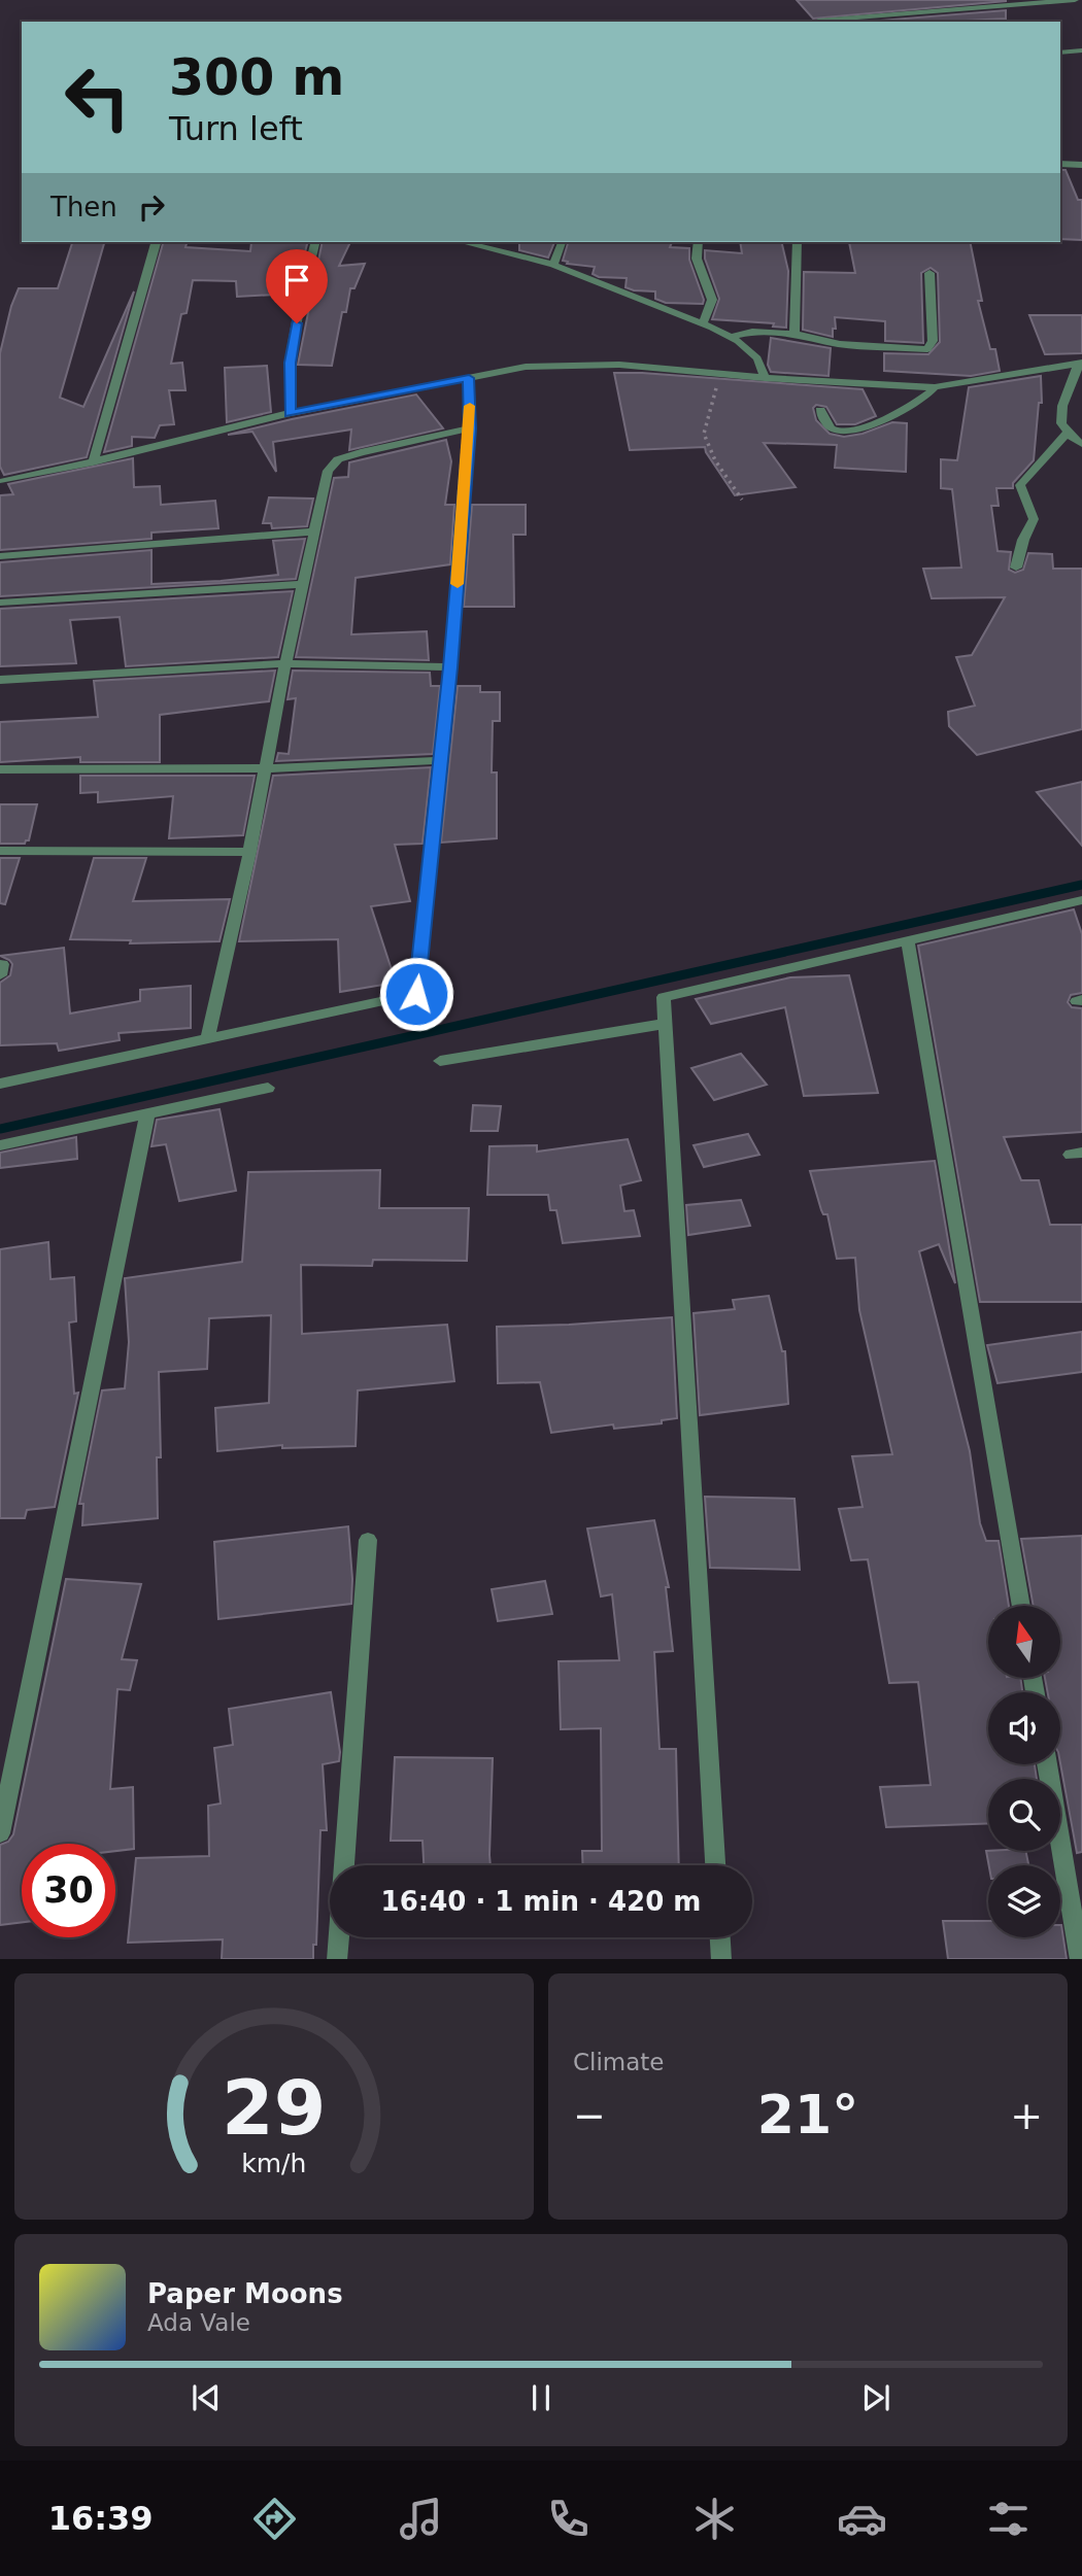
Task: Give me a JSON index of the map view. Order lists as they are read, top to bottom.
{
  "north": "top",
  "page": {
    "turn": ["300 m", "Turn left"],
    "then": "Then",
    "limit": "30",
    "trip": "16:40 · 1 min · 420 m",
    "tile": "Climate",
    "heat": ["−", "21°", "+"],
    "song": ["Paper Moons", "Ada Vale"],
    "tabs": "16:39",
    "gauge": ["29", "km/h"]
  }
}
